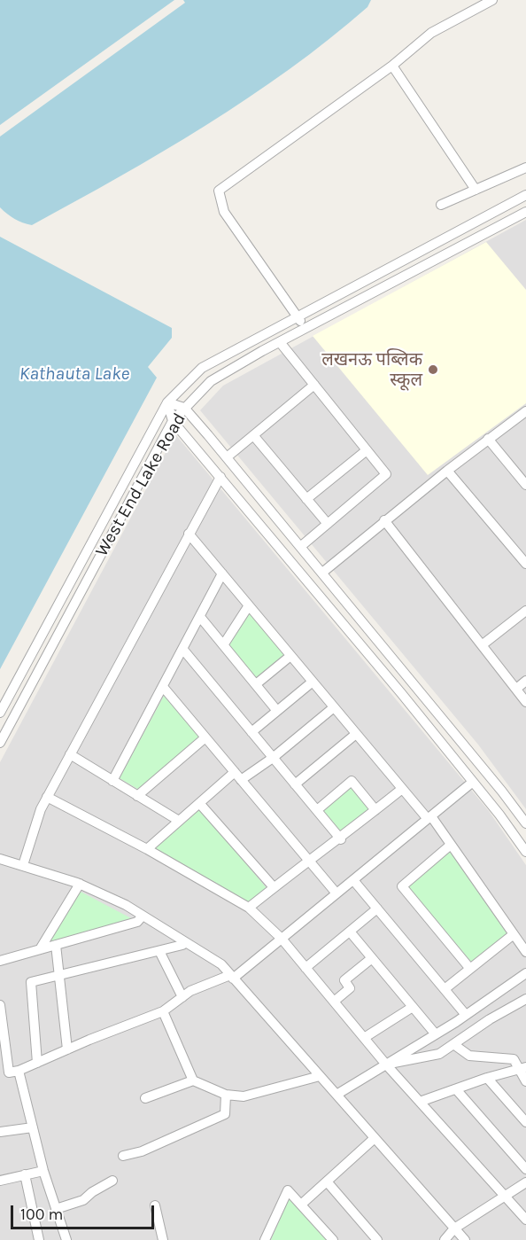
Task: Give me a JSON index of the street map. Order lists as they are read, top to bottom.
{
  "streets": {
    "street": ["West End Lake Road"]
  },
  "water": ["Kathauta Lake"],
  "places": ["लखनऊ पब्लिक स्कूल"],
  "scale_bar": "100 m"
}
